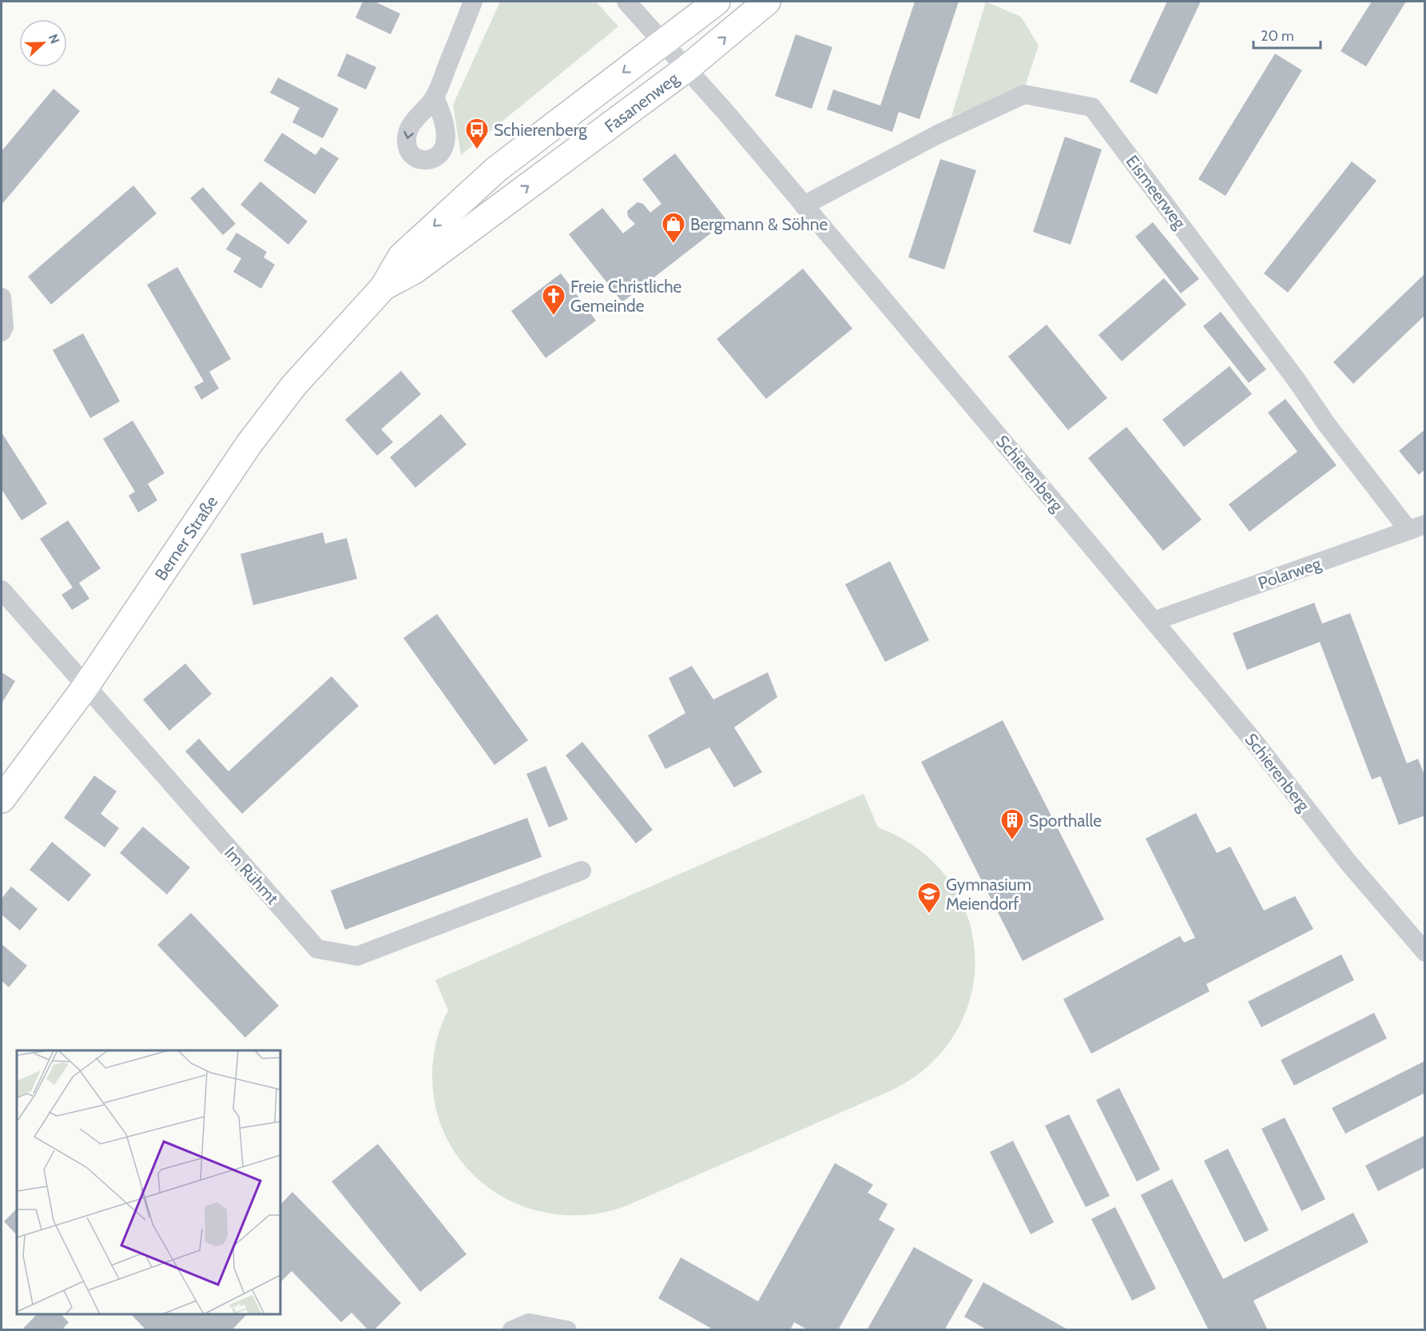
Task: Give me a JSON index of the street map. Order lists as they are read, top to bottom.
{
  "streets": {
    "main road": ["Fasanenweg", "Berner Straße"],
    "street": [
      "Eismeerweg",
      "Schierenberg",
      "Polarweg",
      "Im Rühmt"
    ]
  },
  "crossings": [
    ["Fasanenweg", "Schierenberg"],
    ["Fasanenweg", "Berner Straße"],
    ["Eismeerweg", "Schierenberg"],
    ["Eismeerweg", "Polarweg"],
    ["Schierenberg", "Polarweg"],
    ["Berner Straße", "Im Rühmt"]
  ],
  "places": {
    "bus stop": ["Schierenberg"],
    "shop": ["Bergmann & Söhne"],
    "church": ["Freie Christliche Gemeinde"],
    "building": ["Sporthalle"],
    "school or university": ["Gymnasium Meiendorf"]
  },
  "scale_bar": "20 m",
  "north": "right"
}
